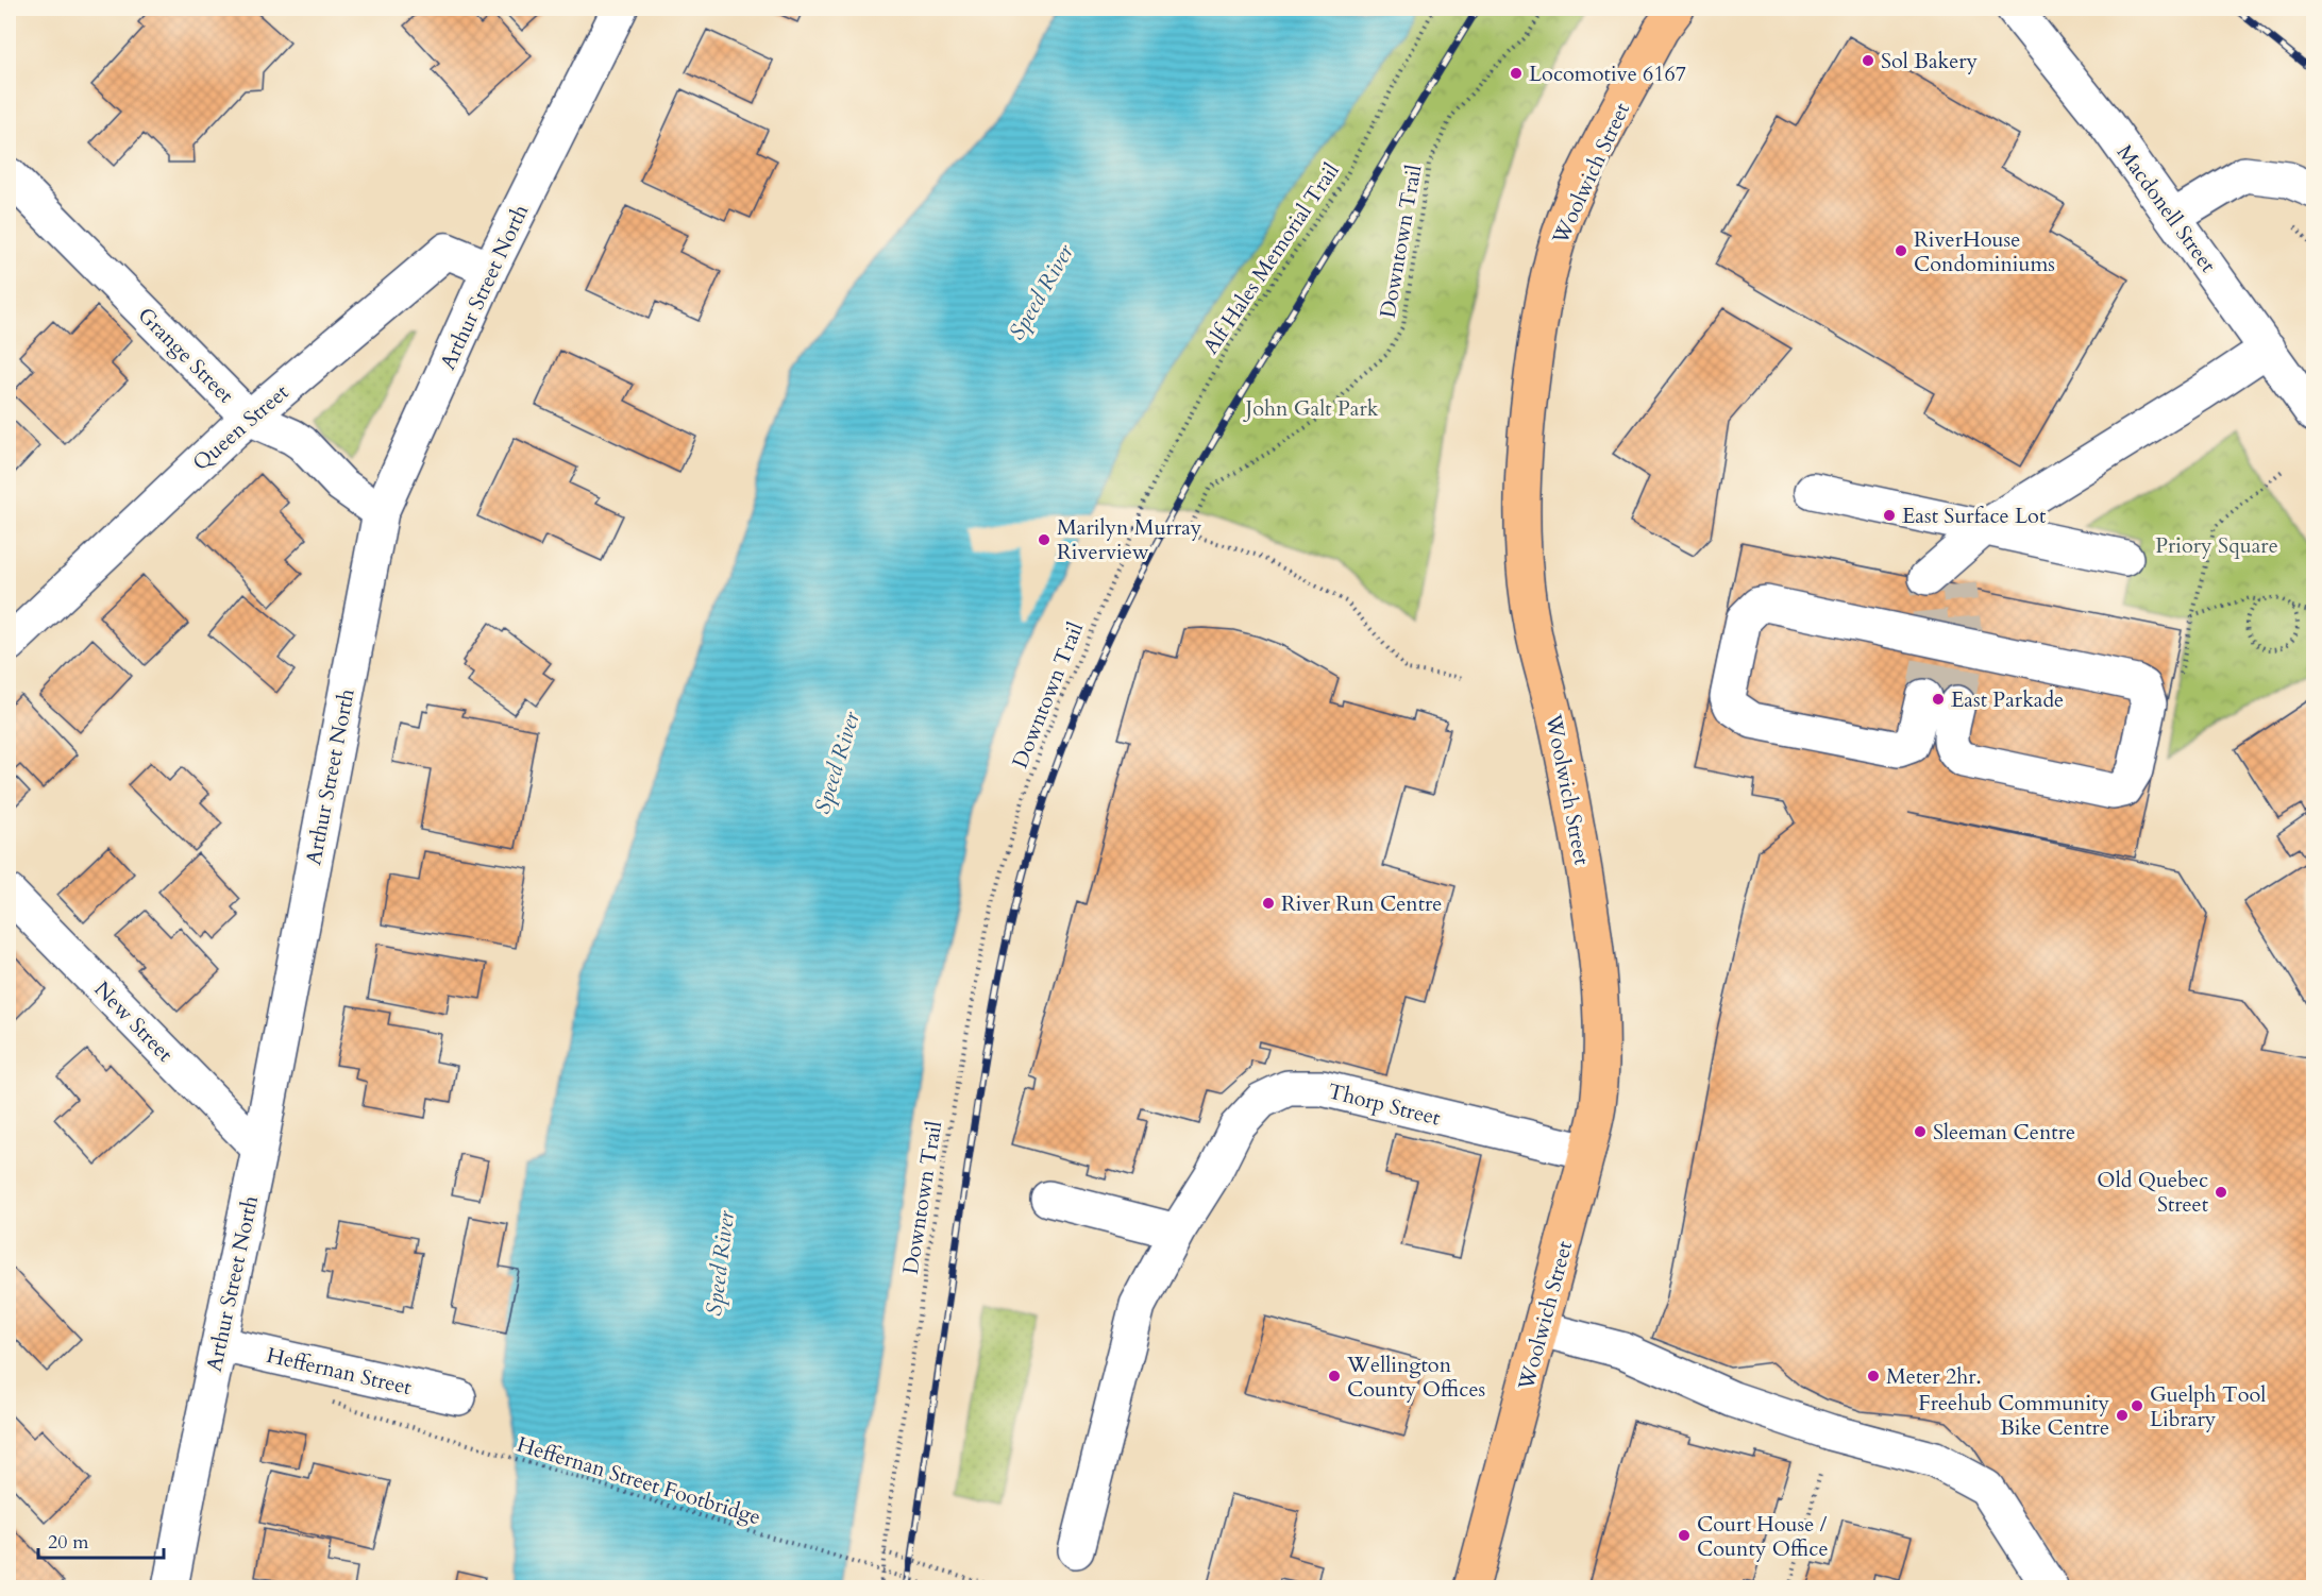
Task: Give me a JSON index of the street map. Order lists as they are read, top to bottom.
{
  "streets": {
    "main road": ["Woolwich Street"],
    "street": [
      "Macdonell Street",
      "Arthur Street North",
      "Grange Street",
      "Queen Street",
      "New Street",
      "Thorp Street",
      "Heffernan Street"
    ],
    "path": ["Downtown Trail", "Alf Hales Memorial Trail", "Heffernan Street Footbridge"]
  },
  "crossings": [
    ["Woolwich Street", "Thorp Street"],
    ["Downtown Trail", "Alf Hales Memorial Trail"],
    ["Arthur Street North", "Grange Street"],
    ["Arthur Street North", "Queen Street"],
    ["Arthur Street North", "New Street"],
    ["Arthur Street North", "Heffernan Street"],
    ["Grange Street", "Queen Street"]
  ],
  "water": ["Speed River"],
  "parks": ["John Galt Park", "Priory Square"],
  "places": [
    "Sol Bakery",
    "Locomotive 6167",
    "RiverHouse Condominiums",
    "East Surface Lot",
    "Marilyn Murray Riverview",
    "East Parkade",
    "River Run Centre",
    "Sleeman Centre",
    "Old Quebec Street",
    "Wellington County Offices",
    "Meter 2hr.",
    "Guelph Tool Library",
    "Freehub Community Bike Centre",
    "Court House / County Office"
  ],
  "scale_bar": "20 m"
}
